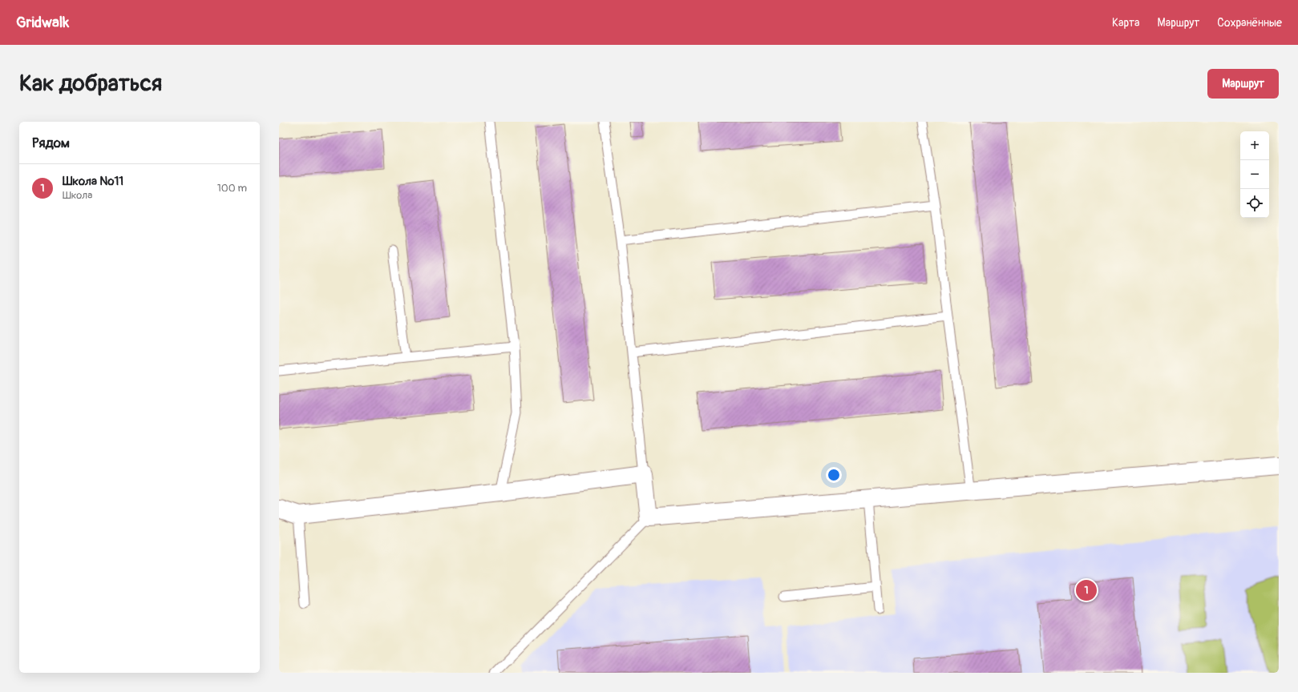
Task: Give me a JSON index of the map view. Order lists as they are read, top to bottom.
{
  "page": {
    "header": "Gridwalk",
    "nav": ["Карта", "Маршрут", "Сохранённые"],
    "buttons": "Маршрут",
    "title": "Как добраться",
    "heading": "Рядом",
    "map_buttons": ["+", "−"],
    "list": [
      {
        "mark": "1",
        "name": "Школа №11",
        "note": "Школа",
        "value": "100 m"
      }
    ],
    "pins": "1"
  }
}
